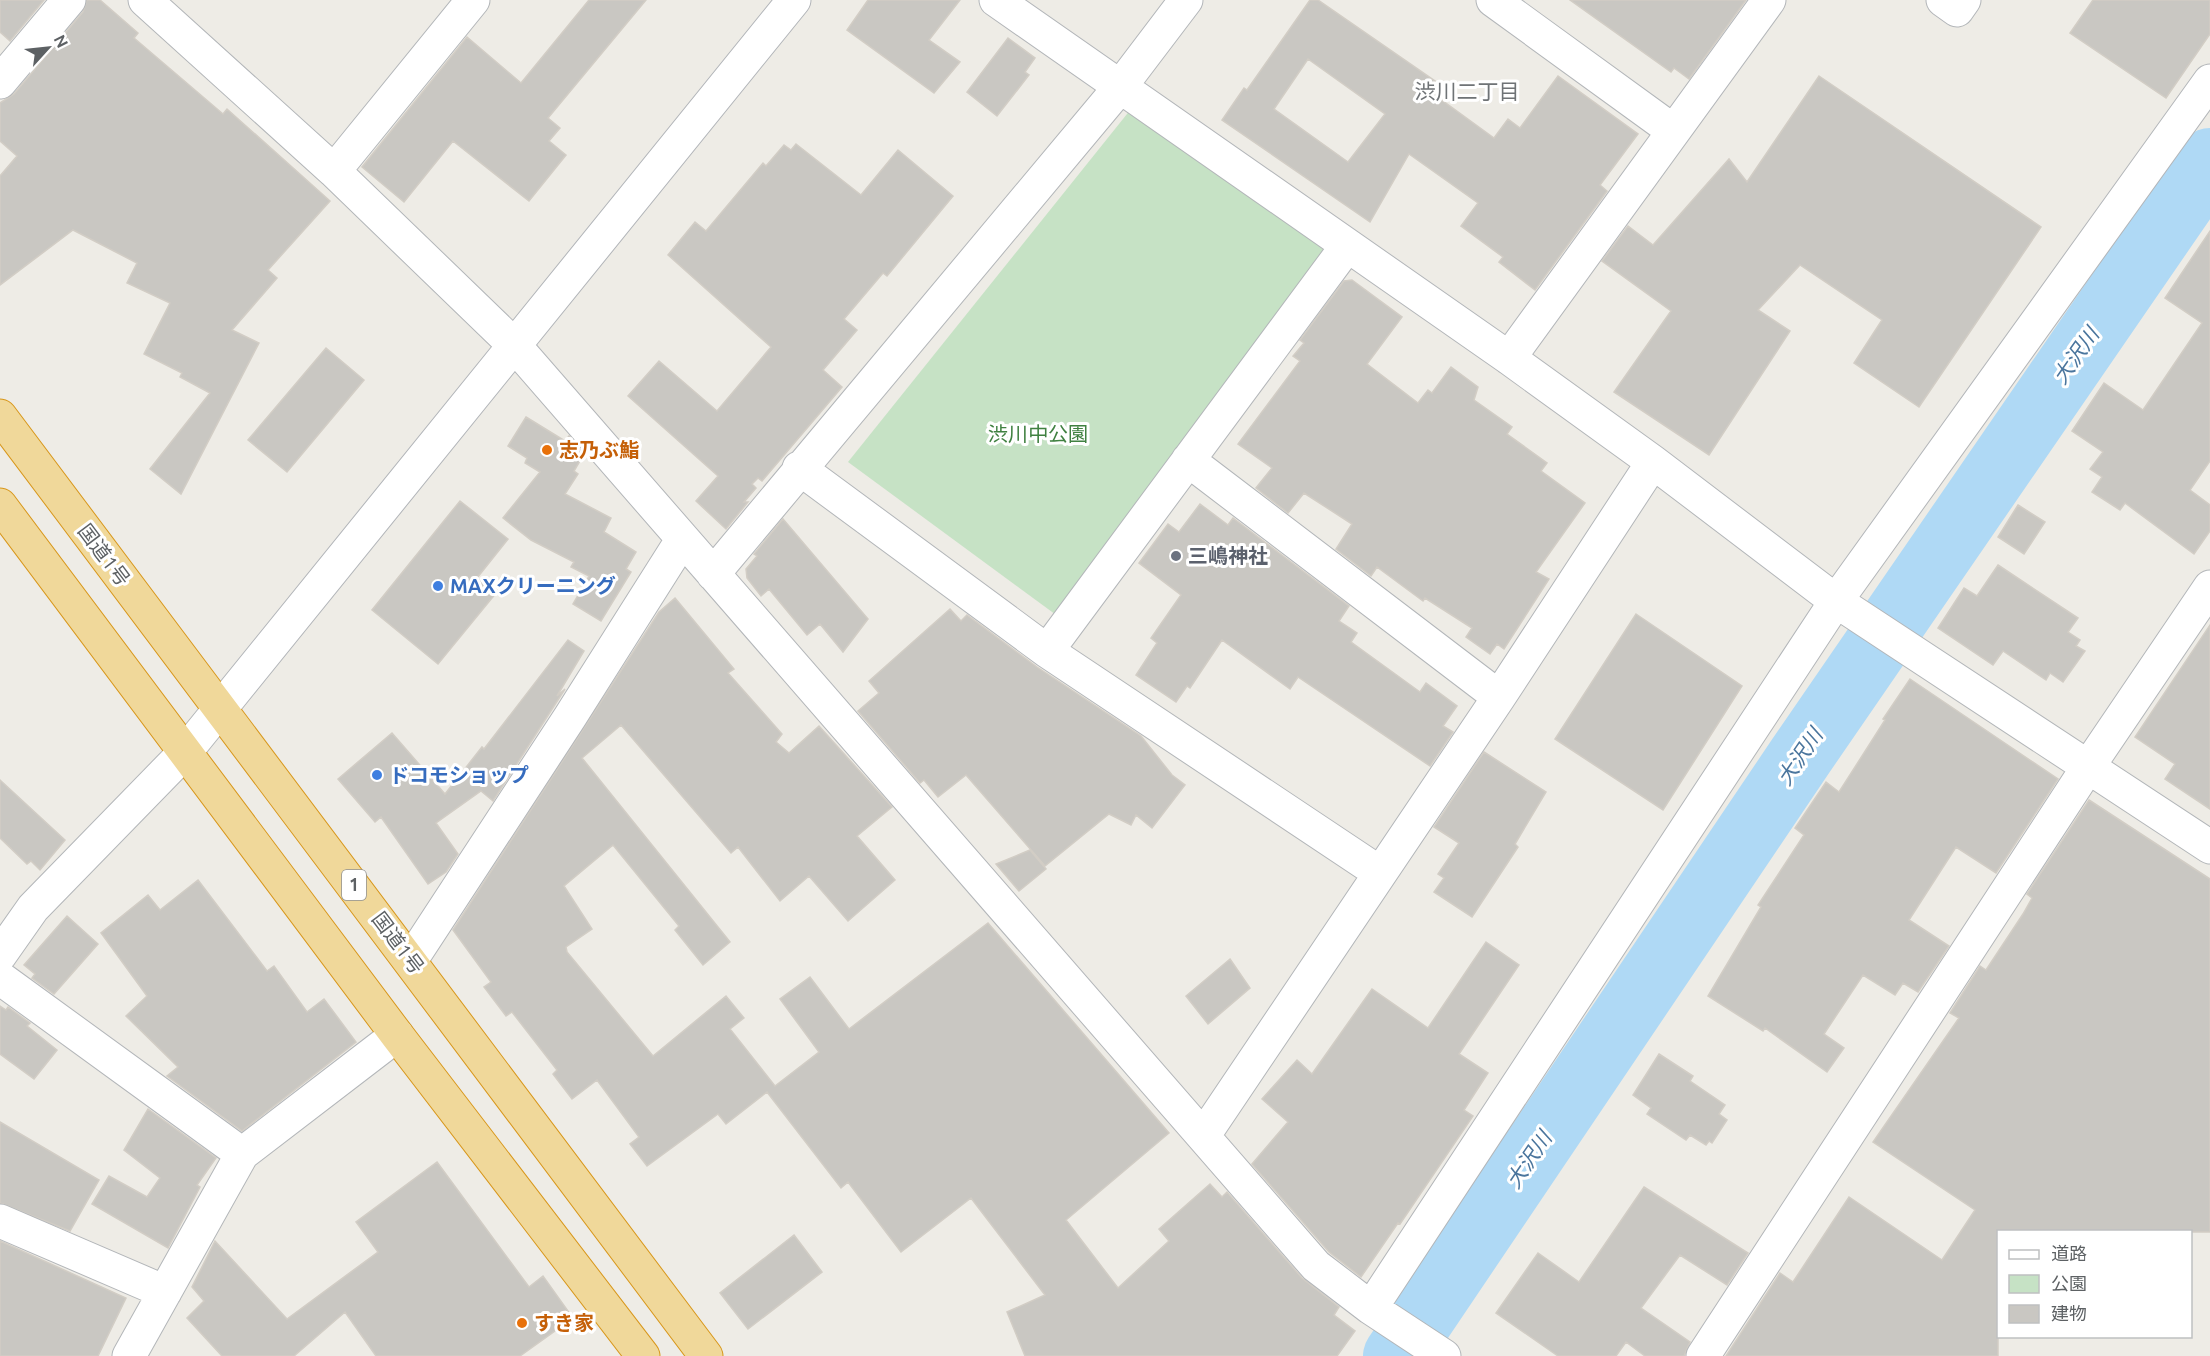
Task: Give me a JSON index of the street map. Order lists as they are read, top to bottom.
{
  "streets": {
    "highway": ["国道1号", "1"]
  },
  "districts": ["渋川二丁目"],
  "water": ["大沢川"],
  "parks": ["渋川中公園"],
  "places": [
    "志乃ぶ鮨",
    "三嶋神社",
    "MAXクリーニング",
    "ドコモショップ",
    "すき家"
  ],
  "legend": ["道路", "公園", "建物"],
  "north": "top right"
}
